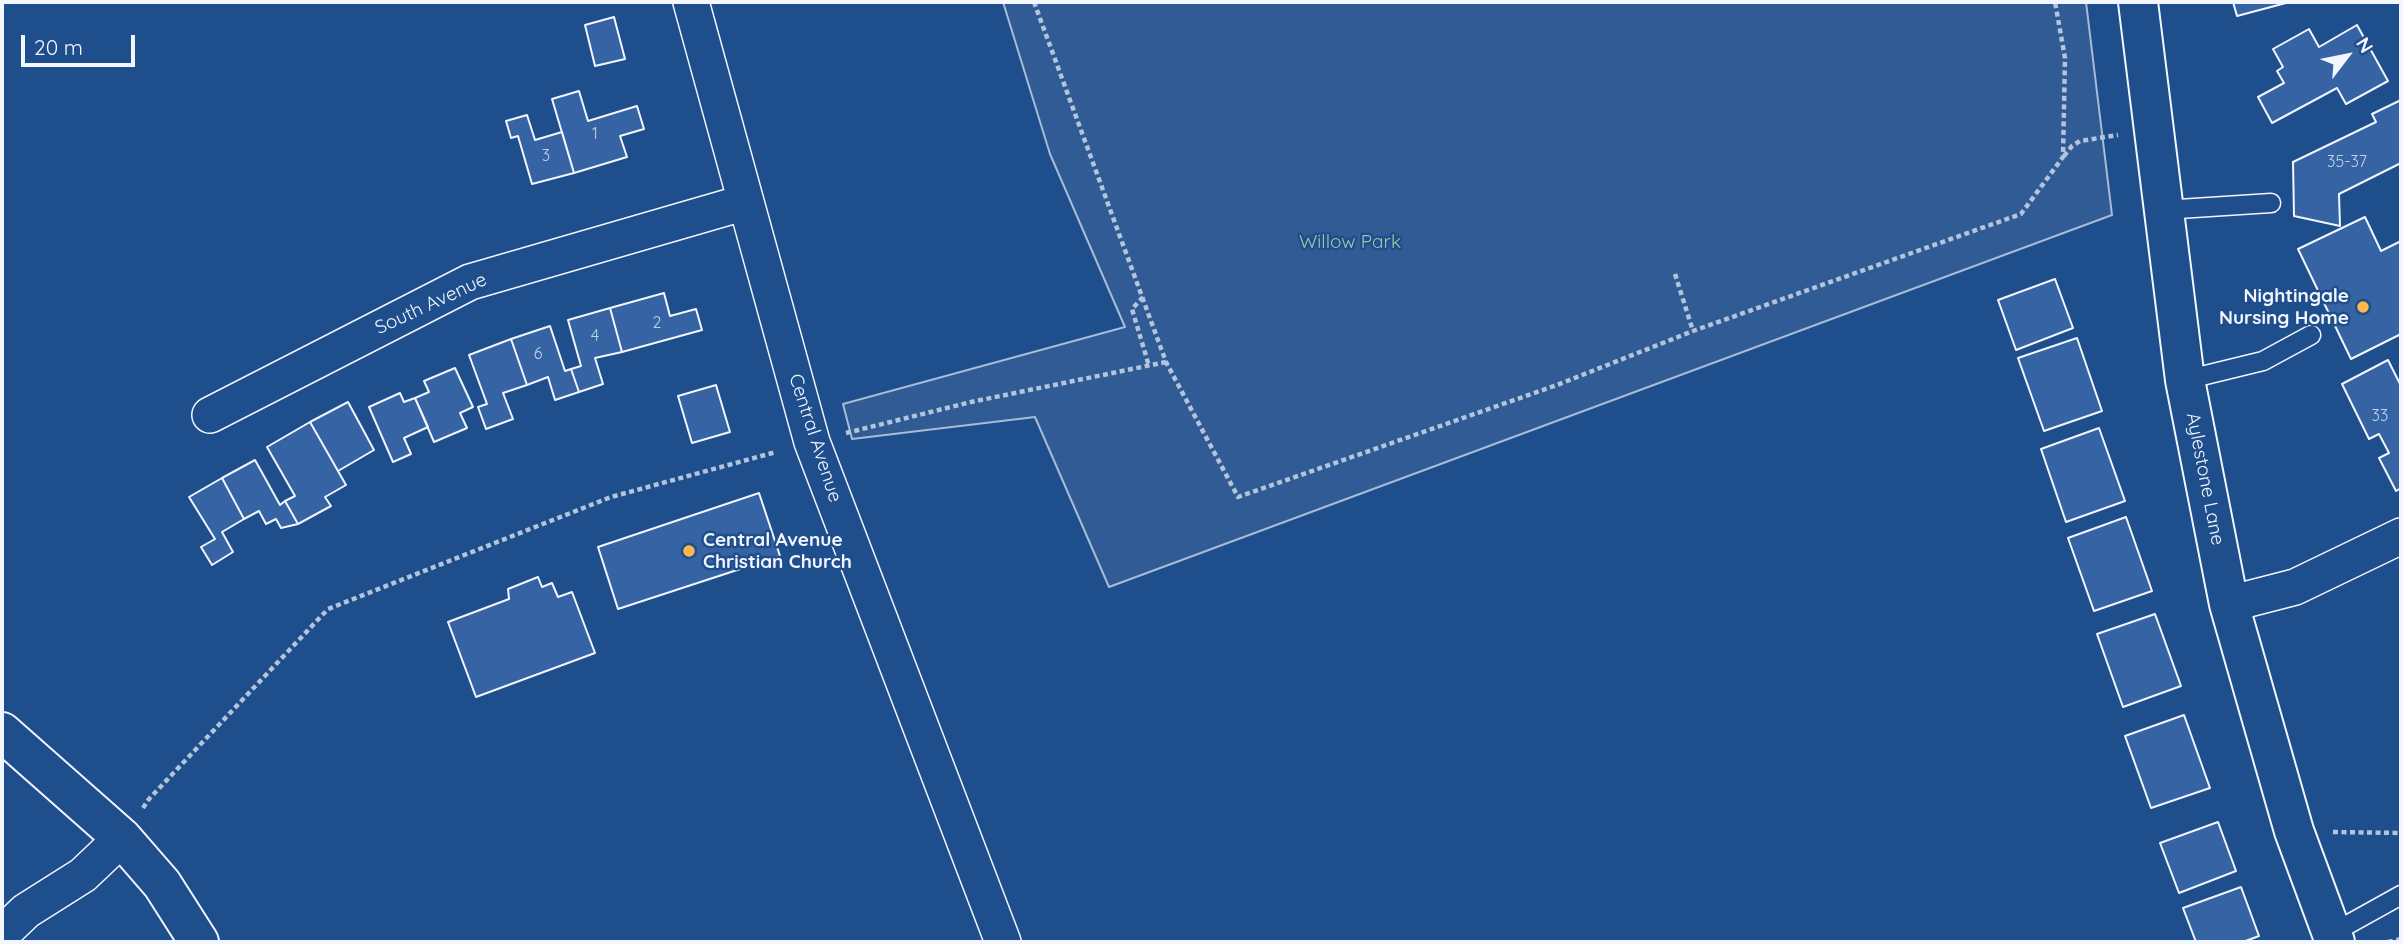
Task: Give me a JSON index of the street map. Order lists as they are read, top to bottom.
{
  "streets": {
    "main road": ["Aylestone Lane"],
    "street": ["South Avenue", "Central Avenue"]
  },
  "crossings": [
    ["South Avenue", "Central Avenue"]
  ],
  "parks": ["Willow Park"],
  "places": ["Nightingale Nursing Home", "Central Avenue Christian Church"],
  "house_numbers": [
    "1",
    "3",
    "35-37",
    "2",
    "4",
    "6",
    "33"
  ],
  "scale_bar": "20 m",
  "north": "top right"
}
